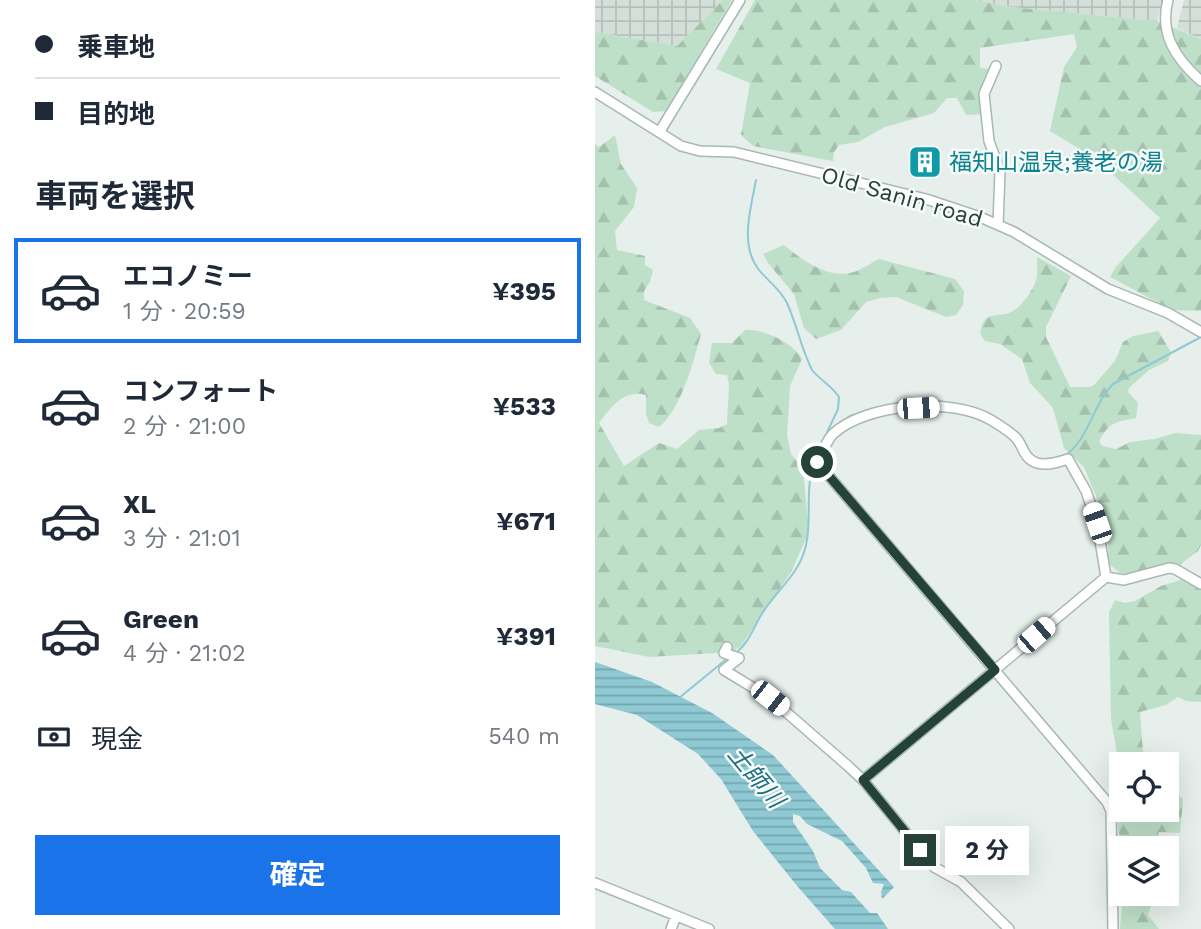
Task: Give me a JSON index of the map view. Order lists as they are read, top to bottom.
{
  "streets": {
    "street": ["Old Sanin road"]
  },
  "water": ["土師川"],
  "places": {
    "building": ["福知山温泉;養老の湯"]
  },
  "page": {
    "banner": ["乗車地", "目的地"],
    "heading": "車両を選択",
    "list": [
      {
        "name": "エコノミー",
        "note": "1 分 · 20:59",
        "value": "¥395"
      },
      {
        "name": "コンフォート",
        "note": "2 分 · 21:00",
        "value": "¥533"
      },
      {
        "name": "XL",
        "note": "3 分 · 21:01",
        "value": "¥671"
      },
      {
        "name": "Green",
        "note": "4 分 · 21:02",
        "value": "¥391"
      }
    ],
    "pay": ["現金", "540 m"],
    "buttons": "確定",
    "bubble": "2 分"
  }
}
